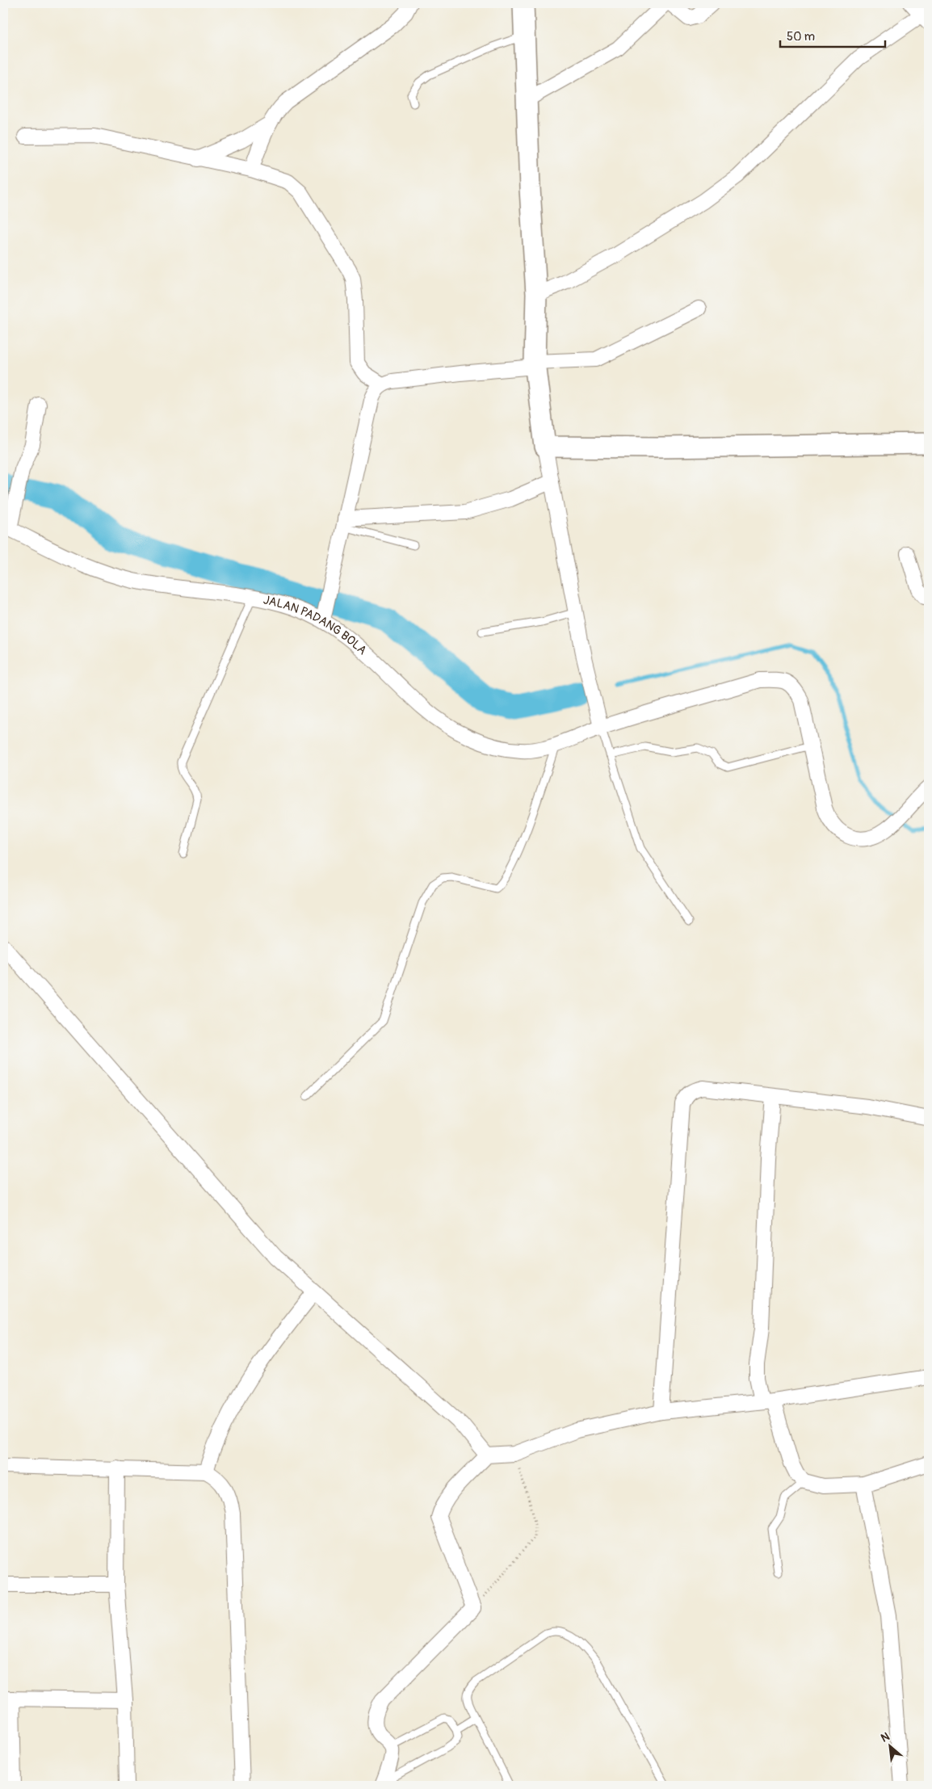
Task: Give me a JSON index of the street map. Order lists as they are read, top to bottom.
{
  "streets": {
    "street": ["JALAN PADANG BOLA"]
  },
  "scale_bar": "50 m",
  "north": "top left"
}
